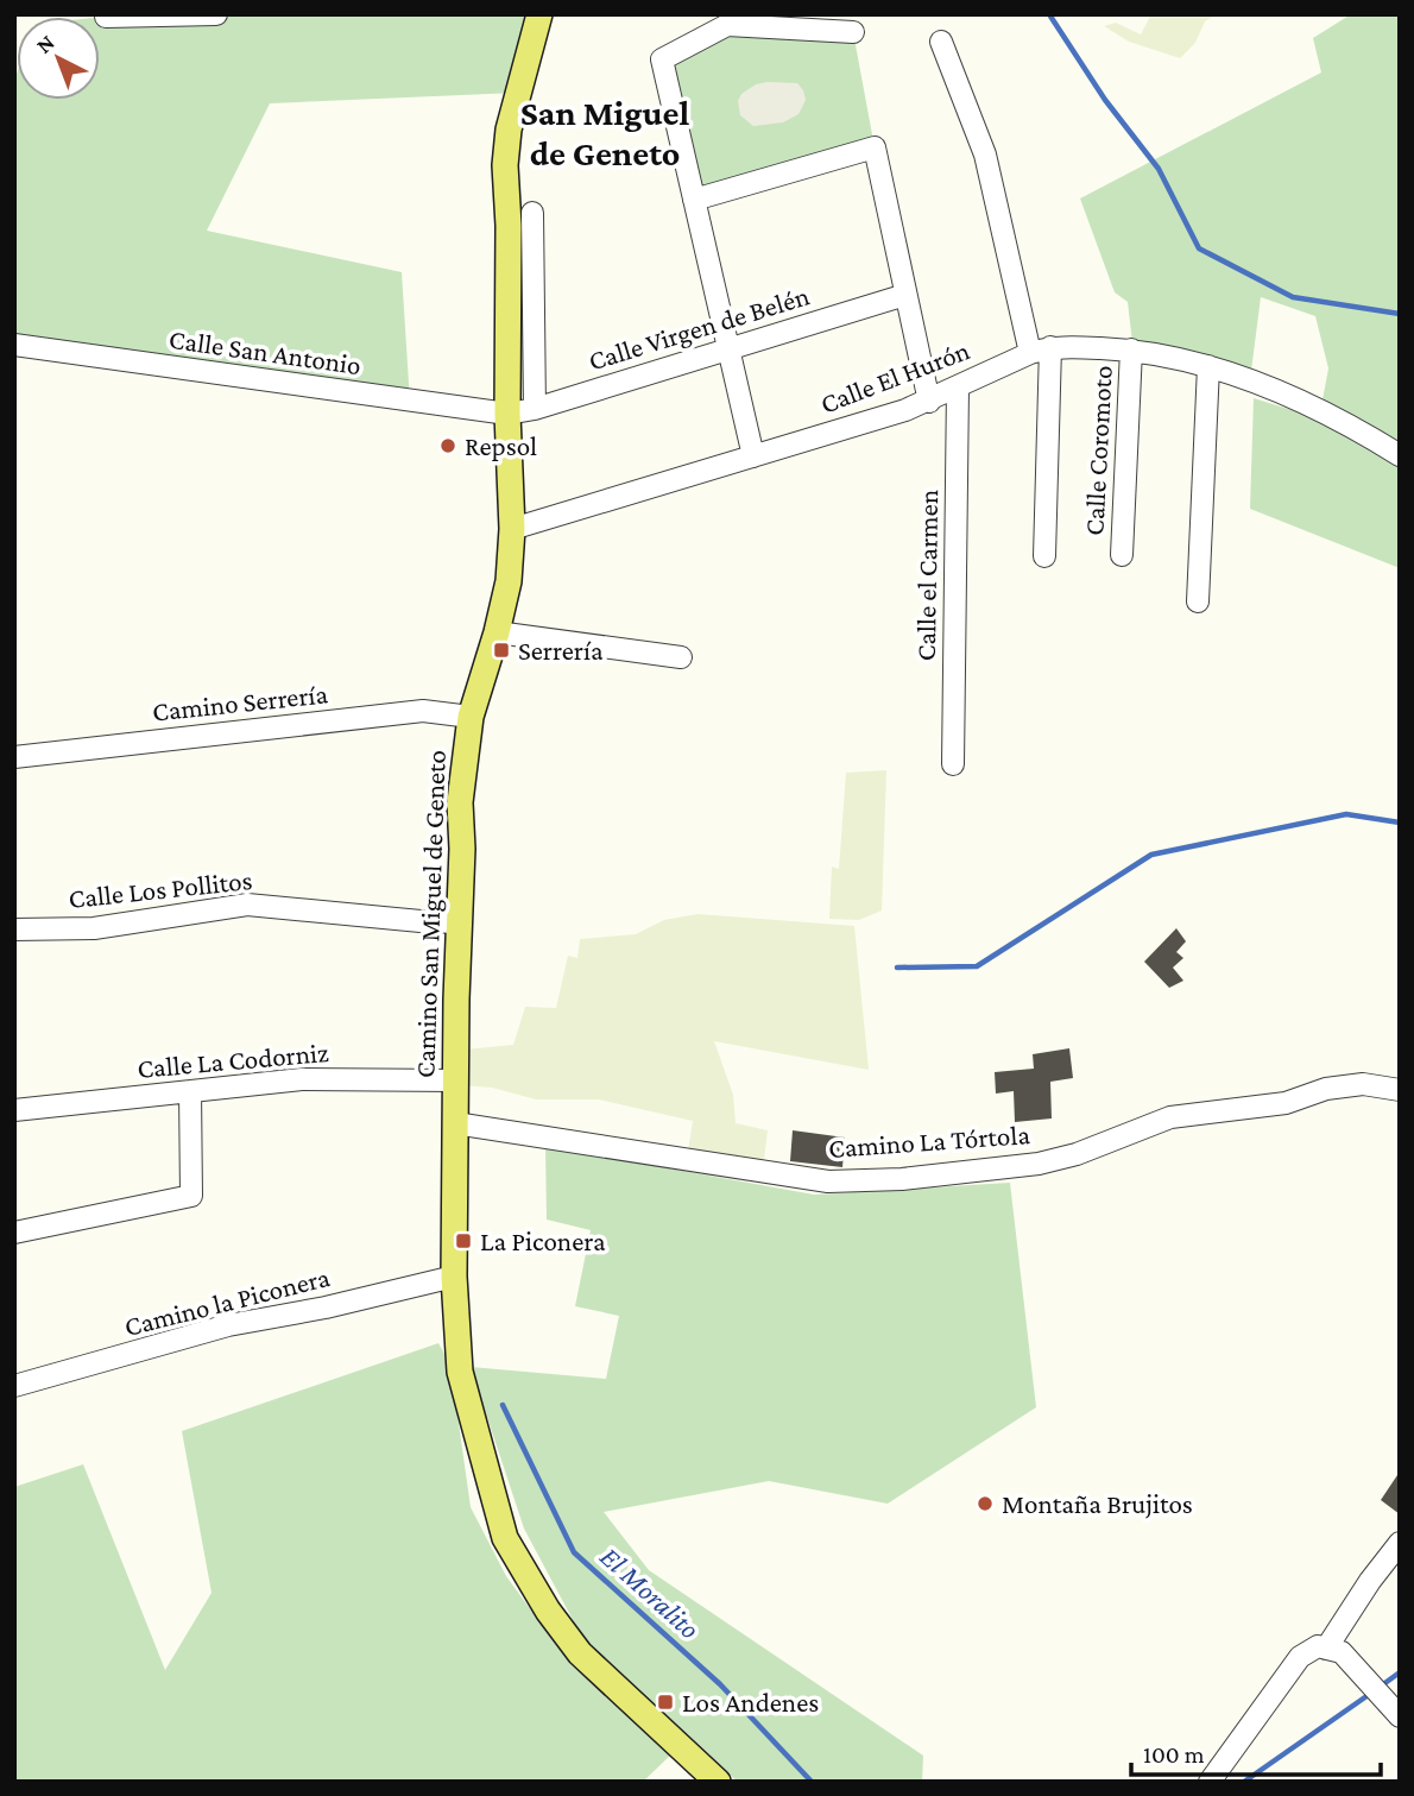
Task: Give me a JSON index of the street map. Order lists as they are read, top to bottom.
{
  "streets": {
    "main road": ["Camino San Miguel de Geneto"],
    "street": [
      "Calle Virgen de Belén",
      "Calle San Antonio",
      "Calle El Hurón",
      "Calle Coromoto",
      "Calle el Carmen",
      "Camino Serrería",
      "Calle Los Pollitos",
      "Calle La Codorniz",
      "Camino La Tórtola",
      "Camino la Piconera"
    ]
  },
  "crossings": [
    ["Calle Virgen de Belén", "Calle San Antonio"],
    ["Calle Virgen de Belén", "Camino San Miguel de Geneto"],
    ["Calle San Antonio", "Camino San Miguel de Geneto"],
    ["Calle El Hurón", "Calle Coromoto"],
    ["Calle El Hurón", "Calle el Carmen"],
    ["Calle El Hurón", "Camino San Miguel de Geneto"],
    ["Camino Serrería", "Camino San Miguel de Geneto"],
    ["Calle Los Pollitos", "Camino San Miguel de Geneto"],
    ["Camino San Miguel de Geneto", "Calle La Codorniz"],
    ["Camino San Miguel de Geneto", "Camino La Tórtola"],
    ["Camino San Miguel de Geneto", "Camino la Piconera"]
  ],
  "districts": ["San Miguel de Geneto"],
  "water": ["El Moralito"],
  "places": {
    "other": ["Repsol", "Montaña Brujitos"],
    "transit": ["Serrería", "La Piconera", "Los Andenes"]
  },
  "scale_bar": "100 m",
  "north": "top left"
}
